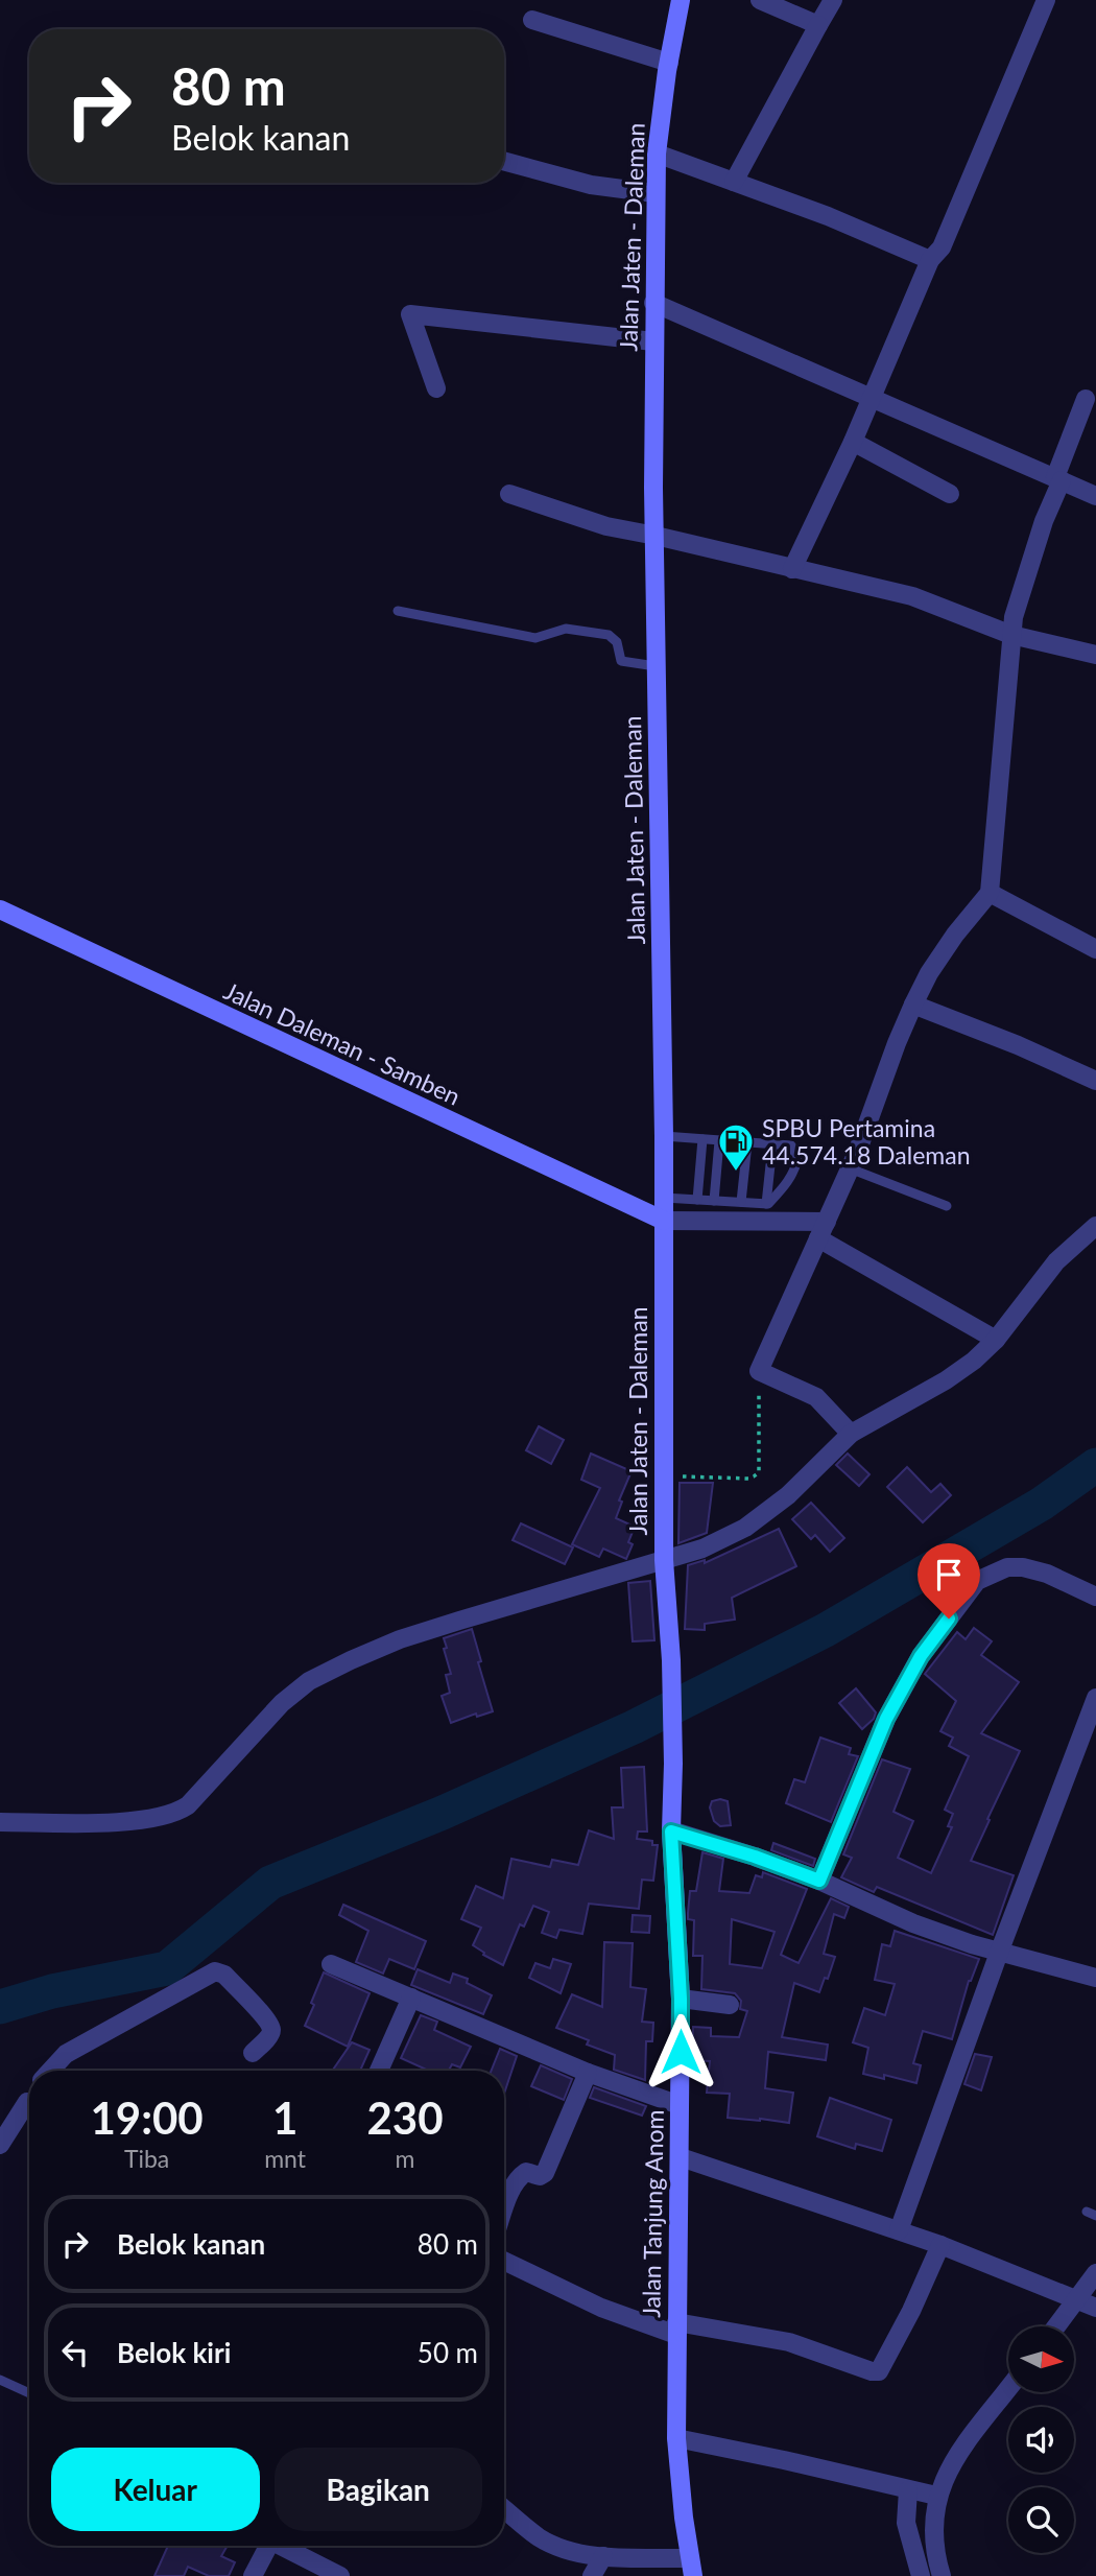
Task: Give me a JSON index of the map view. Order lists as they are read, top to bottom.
{
  "streets": {
    "main road": ["Jalan Jaten - Daleman", "Jalan Daleman - Samben", "Jalan Tanjung Anom"]
  },
  "crossings": [
    ["Jalan Jaten - Daleman", "Jalan Daleman - Samben"],
    ["Jalan Jaten - Daleman", "Jalan Tanjung Anom"]
  ],
  "places": {
    "fuel station": ["SPBU Pertamina 44.574.18 Daleman"]
  },
  "north": "right",
  "page": {
    "turn": ["80 m", "Belok kanan"],
    "eta": [
      "19:00",
      "Tiba",
      "1",
      "mnt",
      "230",
      "m"
    ],
    "list": [
      {
        "name": "Belok kanan",
        "value": "80 m"
      },
      {
        "name": "Belok kiri",
        "value": "50 m"
      }
    ],
    "buttons": ["Keluar", "Bagikan"]
  }
}
